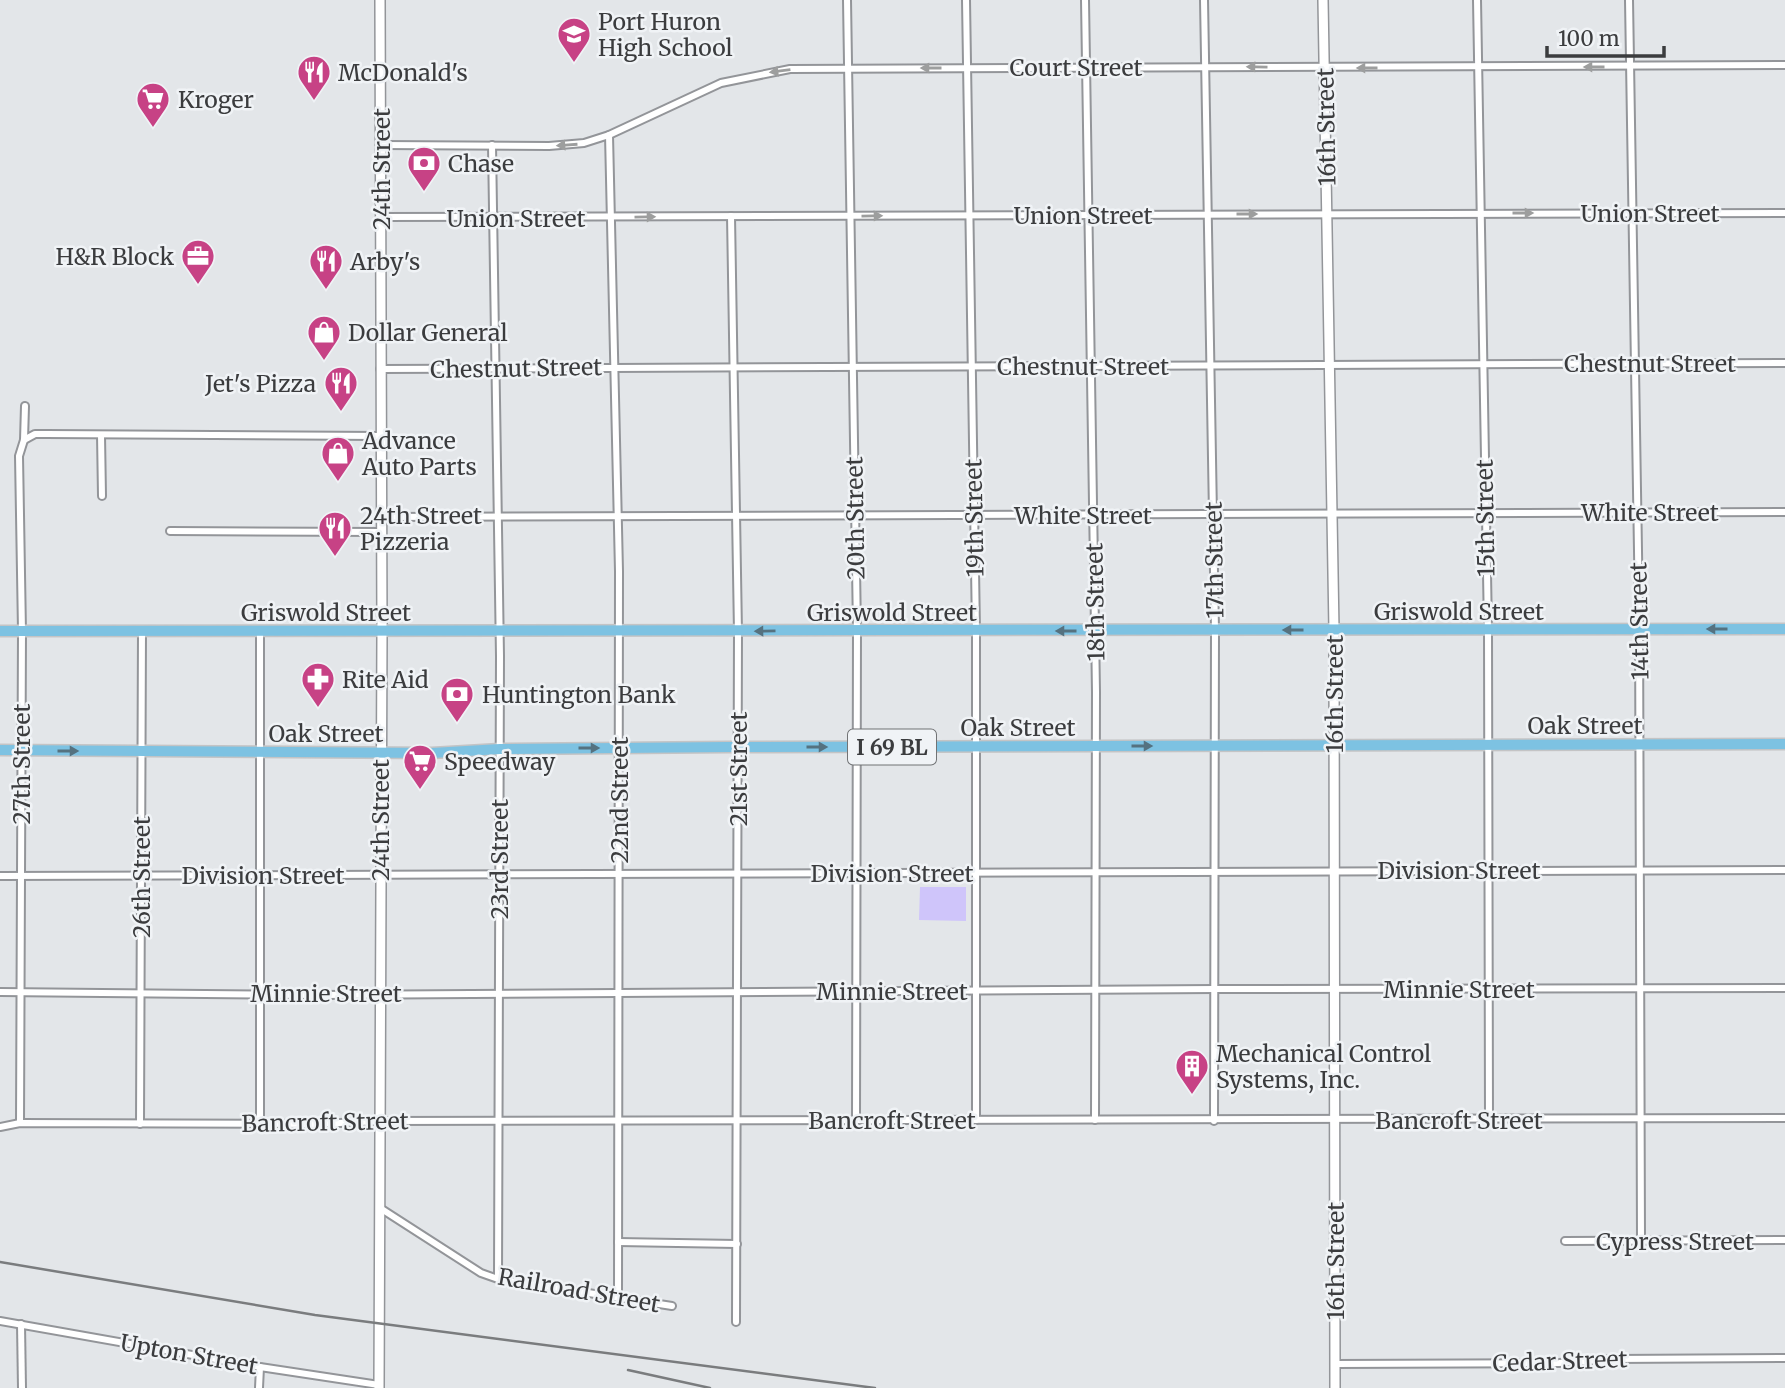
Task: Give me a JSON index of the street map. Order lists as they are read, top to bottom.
{
  "streets": {
    "main road": ["Griswold Street", "Oak Street", "I 69 BL"],
    "street": [
      "Court Street",
      "16th Street",
      "24th Street",
      "Union Street",
      "Chestnut Street",
      "White Street",
      "20th Street",
      "19th Street",
      "15th Street",
      "17th Street",
      "18th Street",
      "14th Street",
      "27th Street",
      "21st Street",
      "22nd Street",
      "23rd Street",
      "Division Street",
      "26th Street",
      "Minnie Street",
      "Bancroft Street",
      "Cypress Street",
      "Railroad Street",
      "Upton Street",
      "Cedar Street"
    ]
  },
  "crossings": [
    ["Court Street", "16th Street"],
    ["Court Street", "24th Street"],
    ["Court Street", "20th Street"],
    ["Court Street", "19th Street"],
    ["Court Street", "15th Street"],
    ["Court Street", "17th Street"],
    ["Court Street", "18th Street"],
    ["Court Street", "14th Street"],
    ["Court Street", "22nd Street"],
    ["Court Street", "23rd Street"],
    ["16th Street", "Union Street"],
    ["16th Street", "Chestnut Street"],
    ["16th Street", "White Street"],
    ["16th Street", "Griswold Street"],
    ["16th Street", "Oak Street"],
    ["16th Street", "Division Street"],
    ["16th Street", "Minnie Street"],
    ["16th Street", "Bancroft Street"],
    ["16th Street", "Cedar Street"],
    ["24th Street", "Union Street"],
    ["24th Street", "Chestnut Street"],
    ["24th Street", "White Street"],
    ["24th Street", "Griswold Street"],
    ["24th Street", "Oak Street"],
    ["24th Street", "Division Street"],
    ["24th Street", "Minnie Street"],
    ["24th Street", "Bancroft Street"],
    ["24th Street", "Railroad Street"],
    ["24th Street", "Upton Street"],
    ["Union Street", "20th Street"],
    ["Union Street", "19th Street"],
    ["Union Street", "15th Street"],
    ["Union Street", "17th Street"],
    ["Union Street", "18th Street"],
    ["Union Street", "14th Street"],
    ["Union Street", "21st Street"],
    ["Union Street", "22nd Street"],
    ["Union Street", "23rd Street"],
    ["Chestnut Street", "20th Street"],
    ["Chestnut Street", "19th Street"],
    ["Chestnut Street", "15th Street"],
    ["Chestnut Street", "17th Street"],
    ["Chestnut Street", "18th Street"],
    ["Chestnut Street", "14th Street"],
    ["Chestnut Street", "21st Street"],
    ["Chestnut Street", "22nd Street"],
    ["Chestnut Street", "23rd Street"],
    ["White Street", "20th Street"],
    ["White Street", "19th Street"],
    ["White Street", "15th Street"],
    ["White Street", "17th Street"],
    ["White Street", "18th Street"],
    ["White Street", "14th Street"],
    ["White Street", "21st Street"],
    ["White Street", "22nd Street"],
    ["White Street", "23rd Street"],
    ["20th Street", "Griswold Street"],
    ["20th Street", "Oak Street"],
    ["20th Street", "Division Street"],
    ["20th Street", "Minnie Street"],
    ["20th Street", "Bancroft Street"],
    ["19th Street", "Griswold Street"],
    ["19th Street", "Oak Street"],
    ["19th Street", "Division Street"],
    ["19th Street", "Minnie Street"],
    ["19th Street", "Bancroft Street"],
    ["15th Street", "Griswold Street"],
    ["15th Street", "Oak Street"],
    ["15th Street", "Division Street"],
    ["15th Street", "Minnie Street"],
    ["15th Street", "Bancroft Street"],
    ["17th Street", "Griswold Street"],
    ["17th Street", "Oak Street"],
    ["17th Street", "Division Street"],
    ["17th Street", "Minnie Street"],
    ["17th Street", "Bancroft Street"],
    ["18th Street", "Griswold Street"],
    ["18th Street", "Oak Street"],
    ["18th Street", "Division Street"],
    ["18th Street", "Minnie Street"],
    ["18th Street", "Bancroft Street"],
    ["Griswold Street", "14th Street"],
    ["Griswold Street", "27th Street"],
    ["Griswold Street", "21st Street"],
    ["Griswold Street", "22nd Street"],
    ["Griswold Street", "23rd Street"],
    ["Griswold Street", "26th Street"],
    ["14th Street", "Oak Street"],
    ["14th Street", "Division Street"],
    ["14th Street", "Minnie Street"],
    ["14th Street", "Bancroft Street"],
    ["14th Street", "Cypress Street"],
    ["Oak Street", "27th Street"],
    ["Oak Street", "21st Street"],
    ["Oak Street", "22nd Street"],
    ["Oak Street", "23rd Street"],
    ["Oak Street", "26th Street"],
    ["27th Street", "Division Street"],
    ["27th Street", "Minnie Street"],
    ["27th Street", "Bancroft Street"],
    ["21st Street", "Division Street"],
    ["21st Street", "Minnie Street"],
    ["21st Street", "Bancroft Street"],
    ["22nd Street", "Division Street"],
    ["22nd Street", "Minnie Street"],
    ["22nd Street", "Bancroft Street"],
    ["22nd Street", "Railroad Street"],
    ["23rd Street", "Division Street"],
    ["23rd Street", "Minnie Street"],
    ["23rd Street", "Bancroft Street"],
    ["23rd Street", "Railroad Street"],
    ["Division Street", "26th Street"],
    ["26th Street", "Minnie Street"],
    ["26th Street", "Bancroft Street"]
  ],
  "one_way": ["Court Street", "Union Street"],
  "places": {
    "school or university": ["Port Huron High School"],
    "restaurant": [
      "McDonald's",
      "Arby's",
      "Jet's Pizza",
      "24th Street Pizzeria"
    ],
    "supermarket": ["Kroger", "Speedway"],
    "bank": ["Chase", "Huntington Bank"],
    "office": ["H&R Block"],
    "shop": ["Dollar General", "Advance Auto Parts"],
    "pharmacy": ["Rite Aid"],
    "building": ["Mechanical Control Systems, Inc."]
  },
  "scale_bar": "100 m"
}
